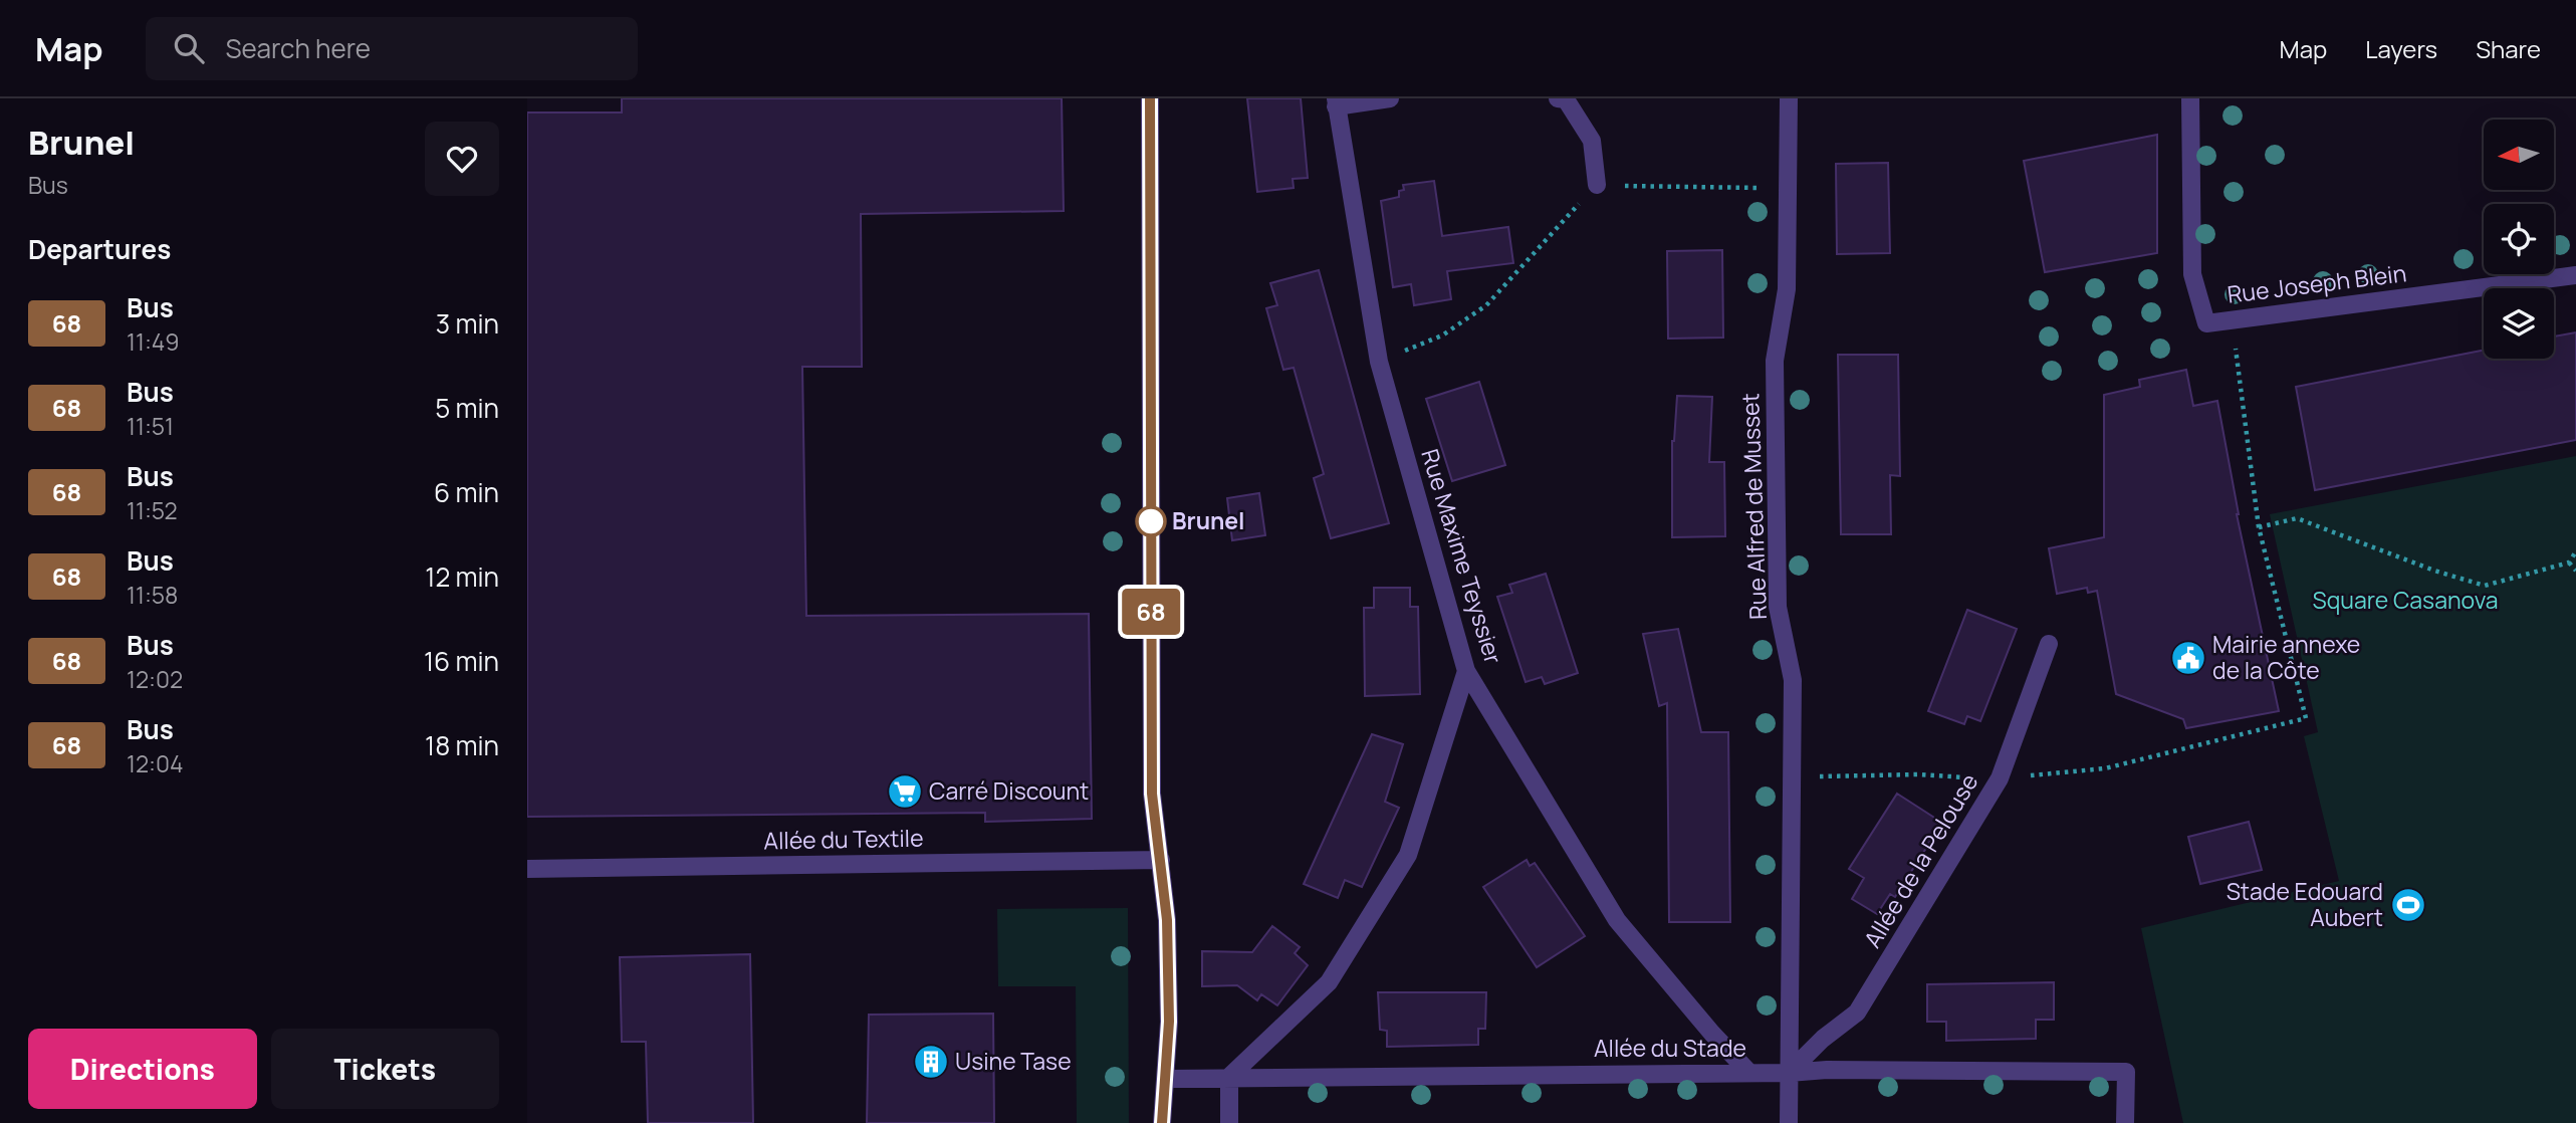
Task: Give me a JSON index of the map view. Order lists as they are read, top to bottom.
{
  "streets": {
    "street": [
      "Rue Joseph Blein",
      "Rue Alfred de Musset",
      "Rue Maxime Teyssier",
      "Allée du Textile",
      "Allée de la Pelouse",
      "Allée du Stade"
    ]
  },
  "crossings": [
    ["Rue Alfred de Musset", "Allée de la Pelouse"],
    ["Rue Alfred de Musset", "Allée du Stade"],
    ["Rue Maxime Teyssier", "Allée du Stade"],
    ["Allée de la Pelouse", "Allée du Stade"]
  ],
  "parks": ["Square Casanova"],
  "places": {
    "other": ["Brunel"],
    "public building": ["Mairie annexe de la Côte"],
    "supermarket": ["Carré Discount"],
    "sports": ["Stade Edouard Aubert"],
    "building": ["Usine Tase"]
  },
  "lines": ["bus line 68"],
  "north": "left",
  "page": {
    "header": "Map",
    "search": "Search here",
    "nav": ["Map", "Layers", "Share"],
    "heading": [
      ["Brunel", "Bus"],
      "Departures"
    ],
    "on_map": "68",
    "list": [
      {
        "mark": "68",
        "name": "Bus",
        "note": "11:49",
        "value": "3 min"
      },
      {
        "mark": "68",
        "name": "Bus",
        "note": "11:51",
        "value": "5 min"
      },
      {
        "mark": "68",
        "name": "Bus",
        "note": "11:52",
        "value": "6 min"
      },
      {
        "mark": "68",
        "name": "Bus",
        "note": "11:58",
        "value": "12 min"
      },
      {
        "mark": "68",
        "name": "Bus",
        "note": "12:02",
        "value": "16 min"
      },
      {
        "mark": "68",
        "name": "Bus",
        "note": "12:04",
        "value": "18 min"
      }
    ],
    "buttons": ["Directions", "Tickets"]
  }
}
